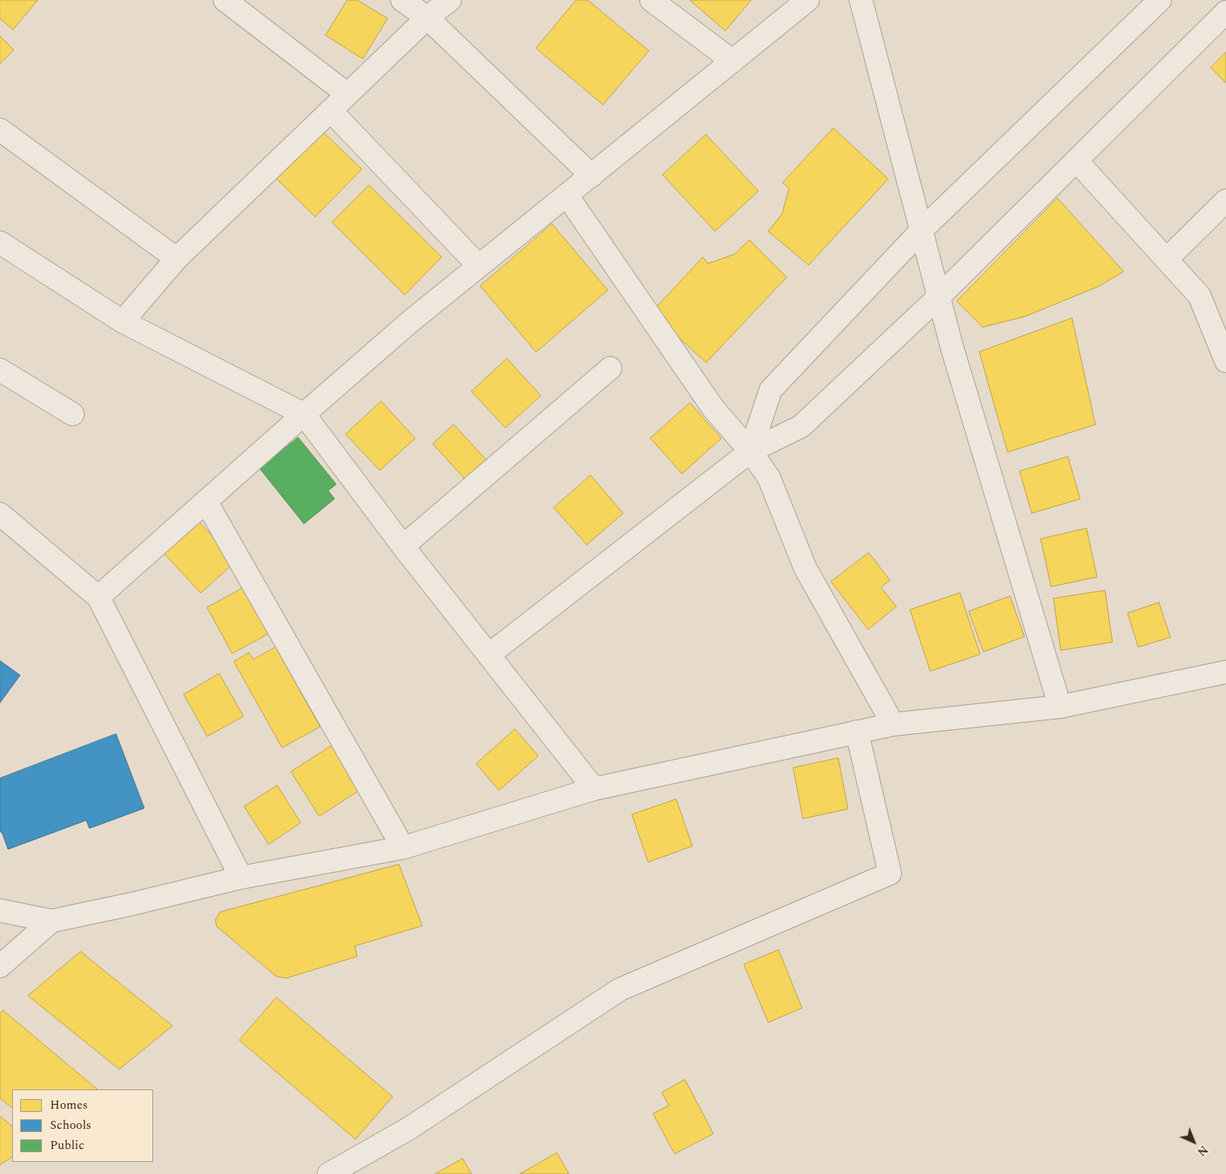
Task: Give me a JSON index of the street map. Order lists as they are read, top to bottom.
{
  "legend": ["Homes", "Schools", "Public"],
  "north": "bottom right"
}
